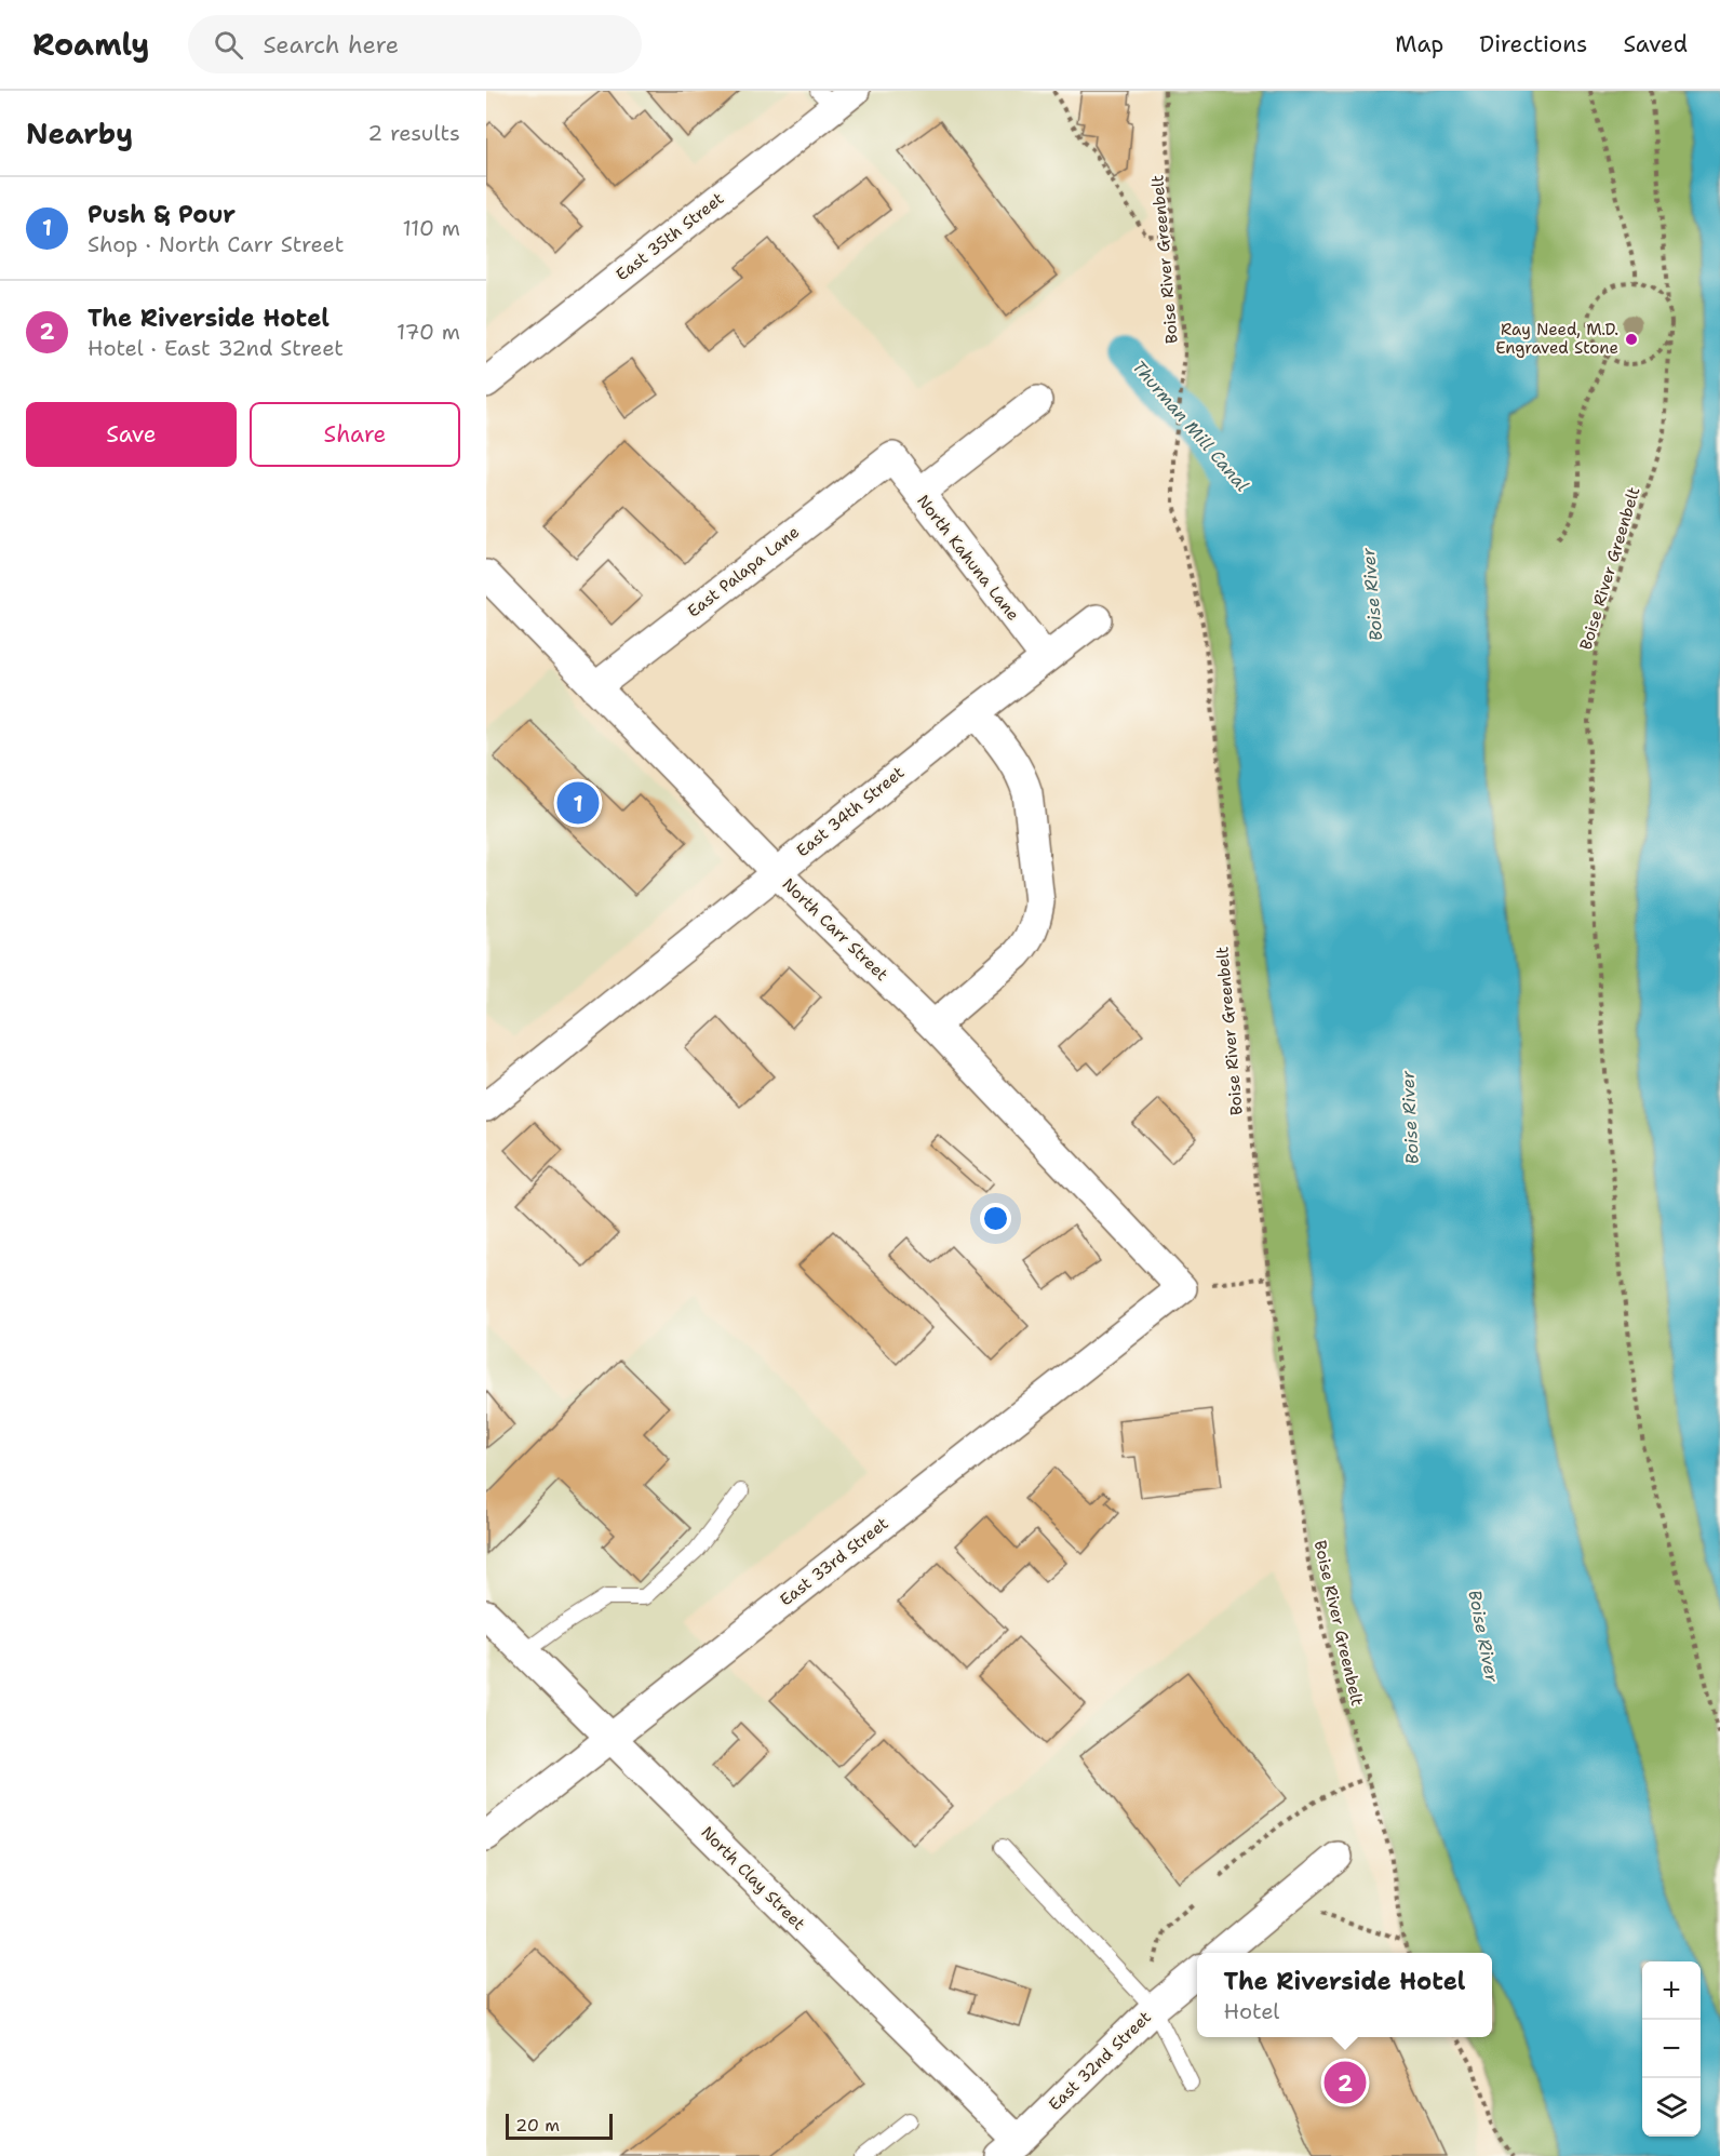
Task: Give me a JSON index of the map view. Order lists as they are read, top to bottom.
{
  "streets": {
    "street": [
      "East 35th Street",
      "North Kahuna Lane",
      "East Palapa Lane",
      "East 34th Street",
      "North Carr Street",
      "East 33rd Street",
      "North Clay Street",
      "East 32nd Street"
    ],
    "path": ["Boise River Greenbelt"]
  },
  "crossings": [
    ["North Kahuna Lane", "East Palapa Lane"],
    ["North Kahuna Lane", "East 34th Street"],
    ["East Palapa Lane", "North Carr Street"],
    ["East 34th Street", "North Carr Street"],
    ["North Carr Street", "East 33rd Street"],
    ["East 33rd Street", "North Clay Street"],
    ["North Clay Street", "East 32nd Street"]
  ],
  "water": ["Thurman Mill Canal", "Boise River"],
  "places": ["Ray Need, M.D. Engraved Stone"],
  "scale_bar": "20 m",
  "page": {
    "header": "Roamly",
    "search": "Search here",
    "nav": ["Map", "Directions", "Saved"],
    "heading": ["Nearby", "2 results"],
    "list": [
      {
        "mark": "1",
        "name": "Push & Pour",
        "note": "Shop · North Carr Street",
        "value": "110 m"
      },
      {
        "mark": "2",
        "name": "The Riverside Hotel",
        "note": "Hotel · East 32nd Street",
        "value": "170 m"
      }
    ],
    "buttons": ["Save", "Share"],
    "pins": ["1", "2"],
    "popup": ["The Riverside Hotel", "Hotel"],
    "map_buttons": ["+", "−"],
    "scale": "20 m"
  }
}
